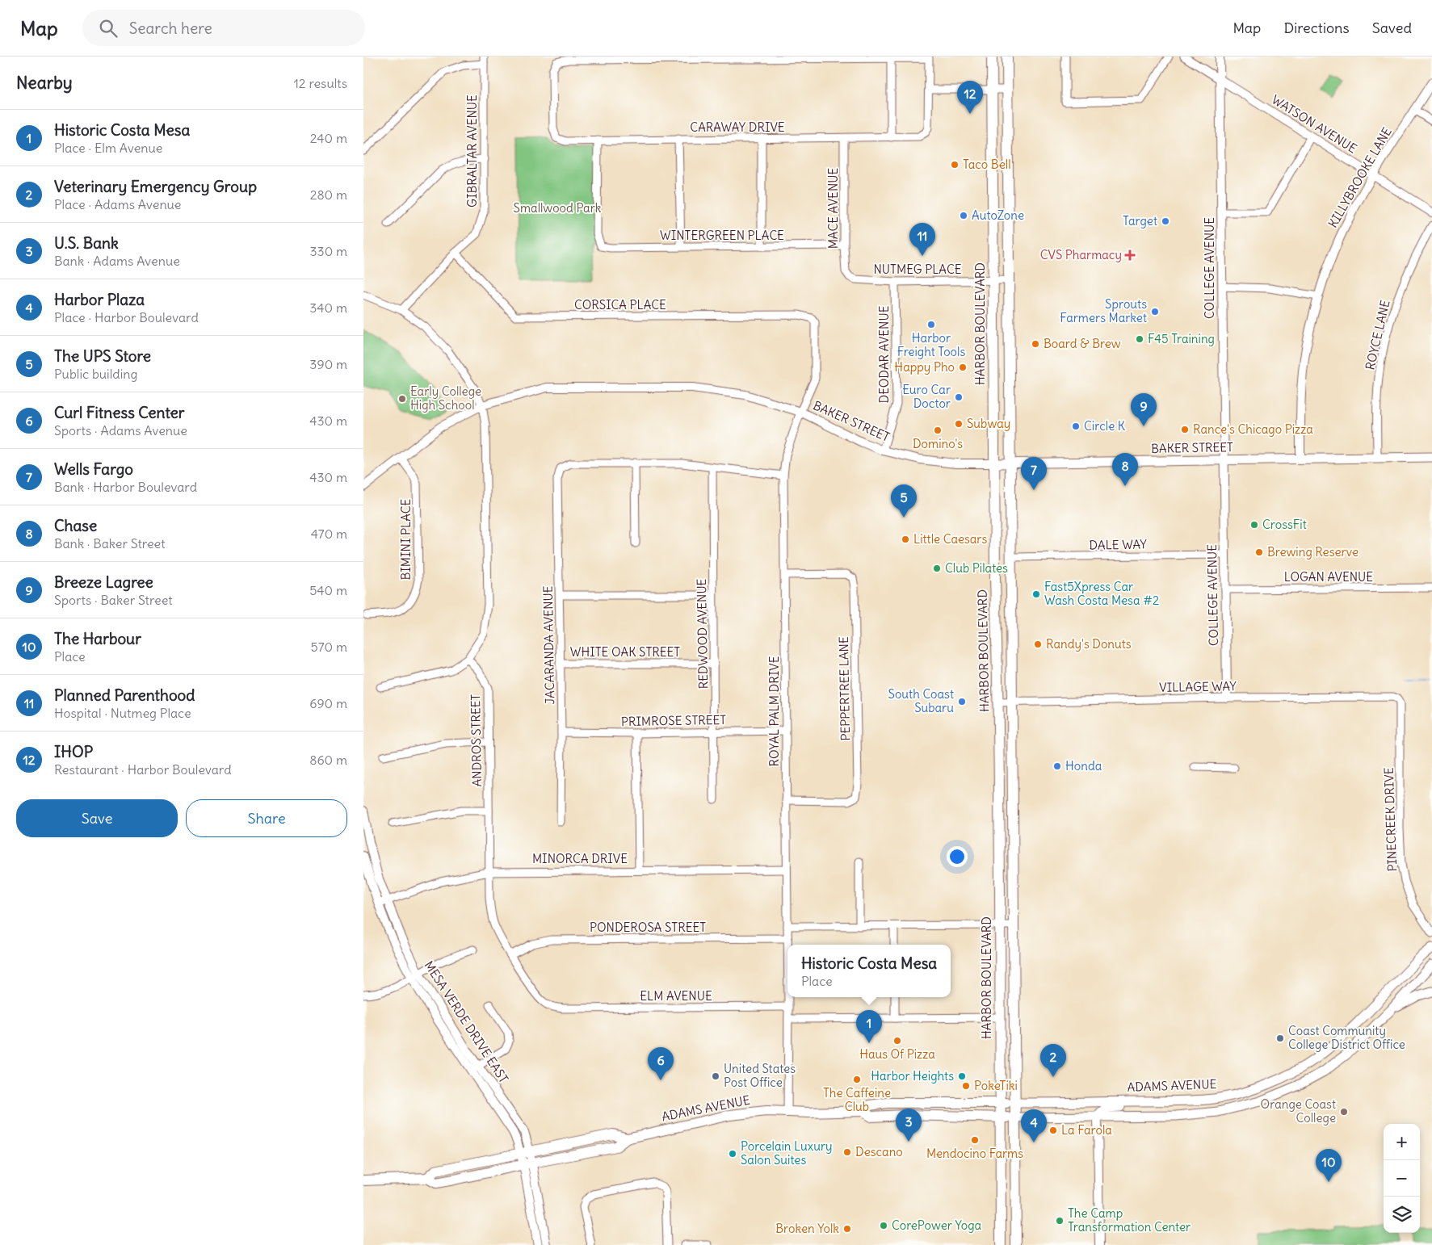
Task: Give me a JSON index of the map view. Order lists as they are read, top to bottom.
{
  "streets": {
    "main road": ["HARBOR BOULEVARD", "BAKER STREET", "ADAMS AVENUE"],
    "street": [
      "WATSON AVENUE",
      "CARAWAY DRIVE",
      "GIBRALTAR AVENUE",
      "KILLYBROOKE LANE",
      "MACE AVENUE",
      "WINTERGREEN PLACE",
      "COLLEGE AVENUE",
      "NUTMEG PLACE",
      "CORSICA PLACE",
      "ROYCE LANE",
      "DEODAR AVENUE",
      "BIMINI PLACE",
      "DALE WAY",
      "LOGAN AVENUE",
      "REDWOOD AVENUE",
      "JACARANDA AVENUE",
      "WHITE OAK STREET",
      "VILLAGE WAY",
      "PEPPERTREE LANE",
      "ROYAL PALM DRIVE",
      "PRIMROSE STREET",
      "ANDROS STREET",
      "PINECREEK DRIVE",
      "MINORCA DRIVE",
      "PONDEROSA STREET",
      "ELM AVENUE",
      "MESA VERDE DRIVE EAST"
    ]
  },
  "crossings": [
    ["WATSON AVENUE", "KILLYBROOKE LANE"],
    ["WATSON AVENUE", "COLLEGE AVENUE"],
    ["CARAWAY DRIVE", "MACE AVENUE"],
    ["CARAWAY DRIVE", "WINTERGREEN PLACE"],
    ["GIBRALTAR AVENUE", "CORSICA PLACE"],
    ["KILLYBROOKE LANE", "BAKER STREET"],
    ["MACE AVENUE", "WINTERGREEN PLACE"],
    ["MACE AVENUE", "NUTMEG PLACE"],
    ["COLLEGE AVENUE", "BAKER STREET"],
    ["COLLEGE AVENUE", "DALE WAY"],
    ["COLLEGE AVENUE", "LOGAN AVENUE"],
    ["COLLEGE AVENUE", "VILLAGE WAY"],
    ["NUTMEG PLACE", "HARBOR BOULEVARD"],
    ["NUTMEG PLACE", "DEODAR AVENUE"],
    ["CORSICA PLACE", "ROYAL PALM DRIVE"],
    ["HARBOR BOULEVARD", "BAKER STREET"],
    ["HARBOR BOULEVARD", "VILLAGE WAY"],
    ["HARBOR BOULEVARD", "ADAMS AVENUE"],
    ["ROYCE LANE", "BAKER STREET"],
    ["DEODAR AVENUE", "BAKER STREET"],
    ["BAKER STREET", "BIMINI PLACE"],
    ["BAKER STREET", "ROYAL PALM DRIVE"],
    ["REDWOOD AVENUE", "WHITE OAK STREET"],
    ["REDWOOD AVENUE", "PRIMROSE STREET"],
    ["JACARANDA AVENUE", "WHITE OAK STREET"],
    ["JACARANDA AVENUE", "PRIMROSE STREET"],
    ["VILLAGE WAY", "PINECREEK DRIVE"],
    ["PEPPERTREE LANE", "ROYAL PALM DRIVE"],
    ["ROYAL PALM DRIVE", "PRIMROSE STREET"],
    ["ROYAL PALM DRIVE", "MINORCA DRIVE"],
    ["ROYAL PALM DRIVE", "PONDEROSA STREET"],
    ["ROYAL PALM DRIVE", "ELM AVENUE"],
    ["ROYAL PALM DRIVE", "ADAMS AVENUE"],
    ["ANDROS STREET", "MINORCA DRIVE"],
    ["ANDROS STREET", "PONDEROSA STREET"],
    ["ANDROS STREET", "ELM AVENUE"],
    ["MINORCA DRIVE", "MESA VERDE DRIVE EAST"],
    ["MESA VERDE DRIVE EAST", "ADAMS AVENUE"]
  ],
  "parks": ["Smallwood Park"],
  "places": {
    "other": [
      "Taco Bell",
      "AutoZone",
      "Target",
      "Sprouts Farmers Market",
      "Harbor Freight Tools",
      "F45 Training",
      "Board & Brew",
      "Happy Pho",
      "Euro Car Doctor",
      "Early College High School",
      "Subway",
      "Circle K",
      "Rance's Chicago Pizza",
      "Domino's",
      "CrossFit",
      "Little Caesars",
      "Brewing Reserve",
      "Club Pilates",
      "Fast5Xpress Car Wash Costa Mesa #2",
      "Randy's Donuts",
      "South Coast Subaru",
      "Honda",
      "Coast Community College District Office",
      "Haus Of Pizza",
      "United States Post Office",
      "Harbor Heights",
      "The Caffeine Club",
      "PokeTiki",
      "Orange Coast College",
      "La Farola",
      "Mendocino Farms",
      "Descano",
      "Porcelain Luxury Salon Suites",
      "The Camp Transformation Center",
      "CorePower Yoga",
      "Broken Yolk"
    ],
    "health": ["CVS Pharmacy"]
  },
  "page": {
    "header": "Map",
    "search": "Search here",
    "nav": ["Map", "Directions", "Saved"],
    "heading": ["Nearby", "12 results"],
    "pins": [
      "12",
      "11",
      "9",
      "8",
      "7",
      "5",
      "1",
      "2",
      "6",
      "3",
      "4",
      "10"
    ],
    "list": [
      {
        "mark": "1",
        "name": "Historic Costa Mesa",
        "note": "Place · Elm Avenue",
        "value": "240 m"
      },
      {
        "mark": "2",
        "name": "Veterinary Emergency Group",
        "note": "Place · Adams Avenue",
        "value": "280 m"
      },
      {
        "mark": "3",
        "name": "U.S. Bank",
        "note": "Bank · Adams Avenue",
        "value": "330 m"
      },
      {
        "mark": "4",
        "name": "Harbor Plaza",
        "note": "Place · Harbor Boulevard",
        "value": "340 m"
      },
      {
        "mark": "5",
        "name": "The UPS Store",
        "note": "Public building",
        "value": "390 m"
      },
      {
        "mark": "6",
        "name": "Curl Fitness Center",
        "note": "Sports · Adams Avenue",
        "value": "430 m"
      },
      {
        "mark": "7",
        "name": "Wells Fargo",
        "note": "Bank · Harbor Boulevard",
        "value": "430 m"
      },
      {
        "mark": "8",
        "name": "Chase",
        "note": "Bank · Baker Street",
        "value": "470 m"
      },
      {
        "mark": "9",
        "name": "Breeze Lagree",
        "note": "Sports · Baker Street",
        "value": "540 m"
      },
      {
        "mark": "10",
        "name": "The Harbour",
        "note": "Place",
        "value": "570 m"
      },
      {
        "mark": "11",
        "name": "Planned Parenthood",
        "note": "Hospital · Nutmeg Place",
        "value": "690 m"
      },
      {
        "mark": "12",
        "name": "IHOP",
        "note": "Restaurant · Harbor Boulevard",
        "value": "860 m"
      }
    ],
    "buttons": ["Save", "Share"],
    "popup": ["Historic Costa Mesa", "Place"],
    "map_buttons": ["+", "−"]
  }
}
